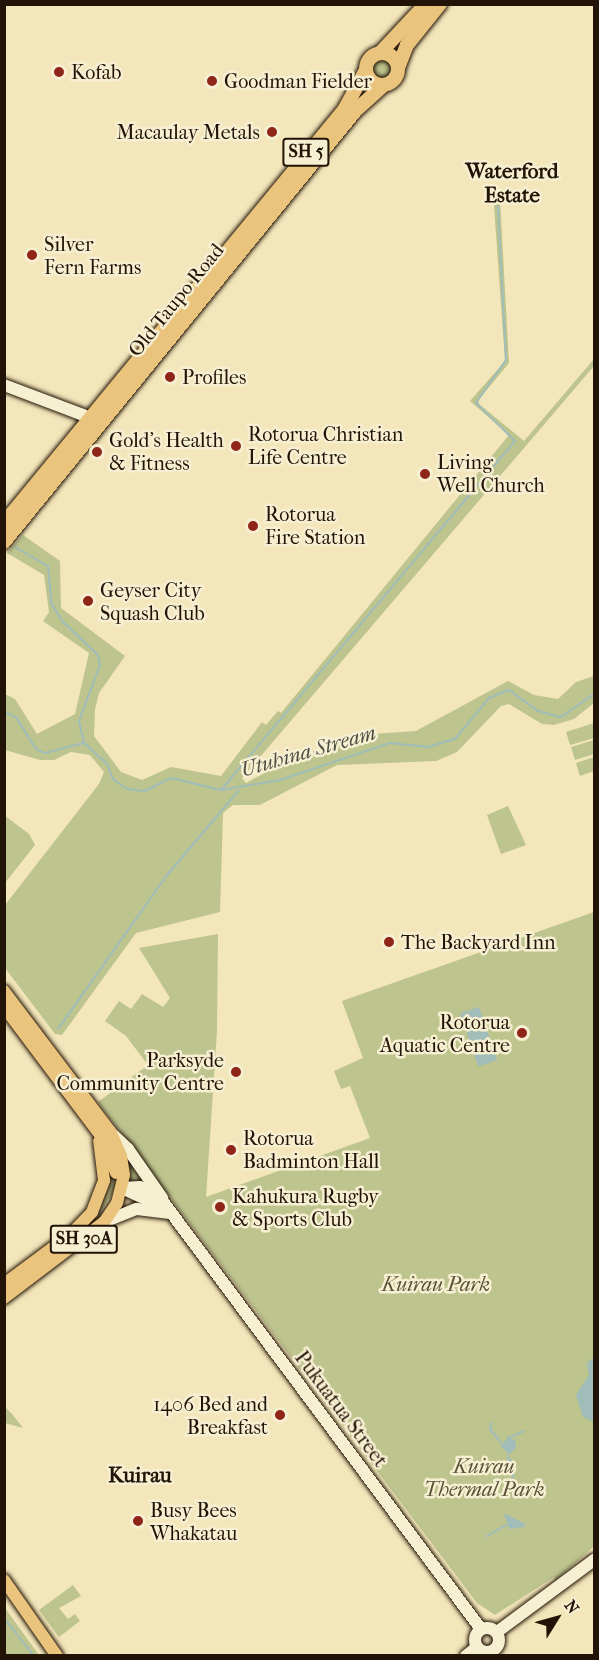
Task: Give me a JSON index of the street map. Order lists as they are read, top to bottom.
{
  "streets": {
    "highway": ["SH 5", "Old Taupo Road"],
    "main road": ["SH 30A", "Pukuatua Street"]
  },
  "crossings": [
    ["SH 5", "Old Taupo Road"],
    ["SH 30A", "Pukuatua Street"]
  ],
  "districts": ["Waterford Estate", "Kuirau"],
  "water": ["Utuhina Stream"],
  "parks": ["Kuirau Park", "Kuirau Thermal Park"],
  "places": [
    "Kofab",
    "Goodman Fielder",
    "Macaulay Metals",
    "Silver Fern Farms",
    "Profiles",
    "Rotorua Christian Life Centre",
    "Gold's Health & Fitness",
    "Living Well Church",
    "Rotorua Fire Station",
    "Geyser City Squash Club",
    "The Backyard Inn",
    "Rotorua Aquatic Centre",
    "Parksyde Community Centre",
    "Rotorua Badminton Hall",
    "Kahukura Rugby & Sports Club",
    "1406 Bed and Breakfast",
    "Busy Bees Whakatau"
  ],
  "north": "top right"
}
